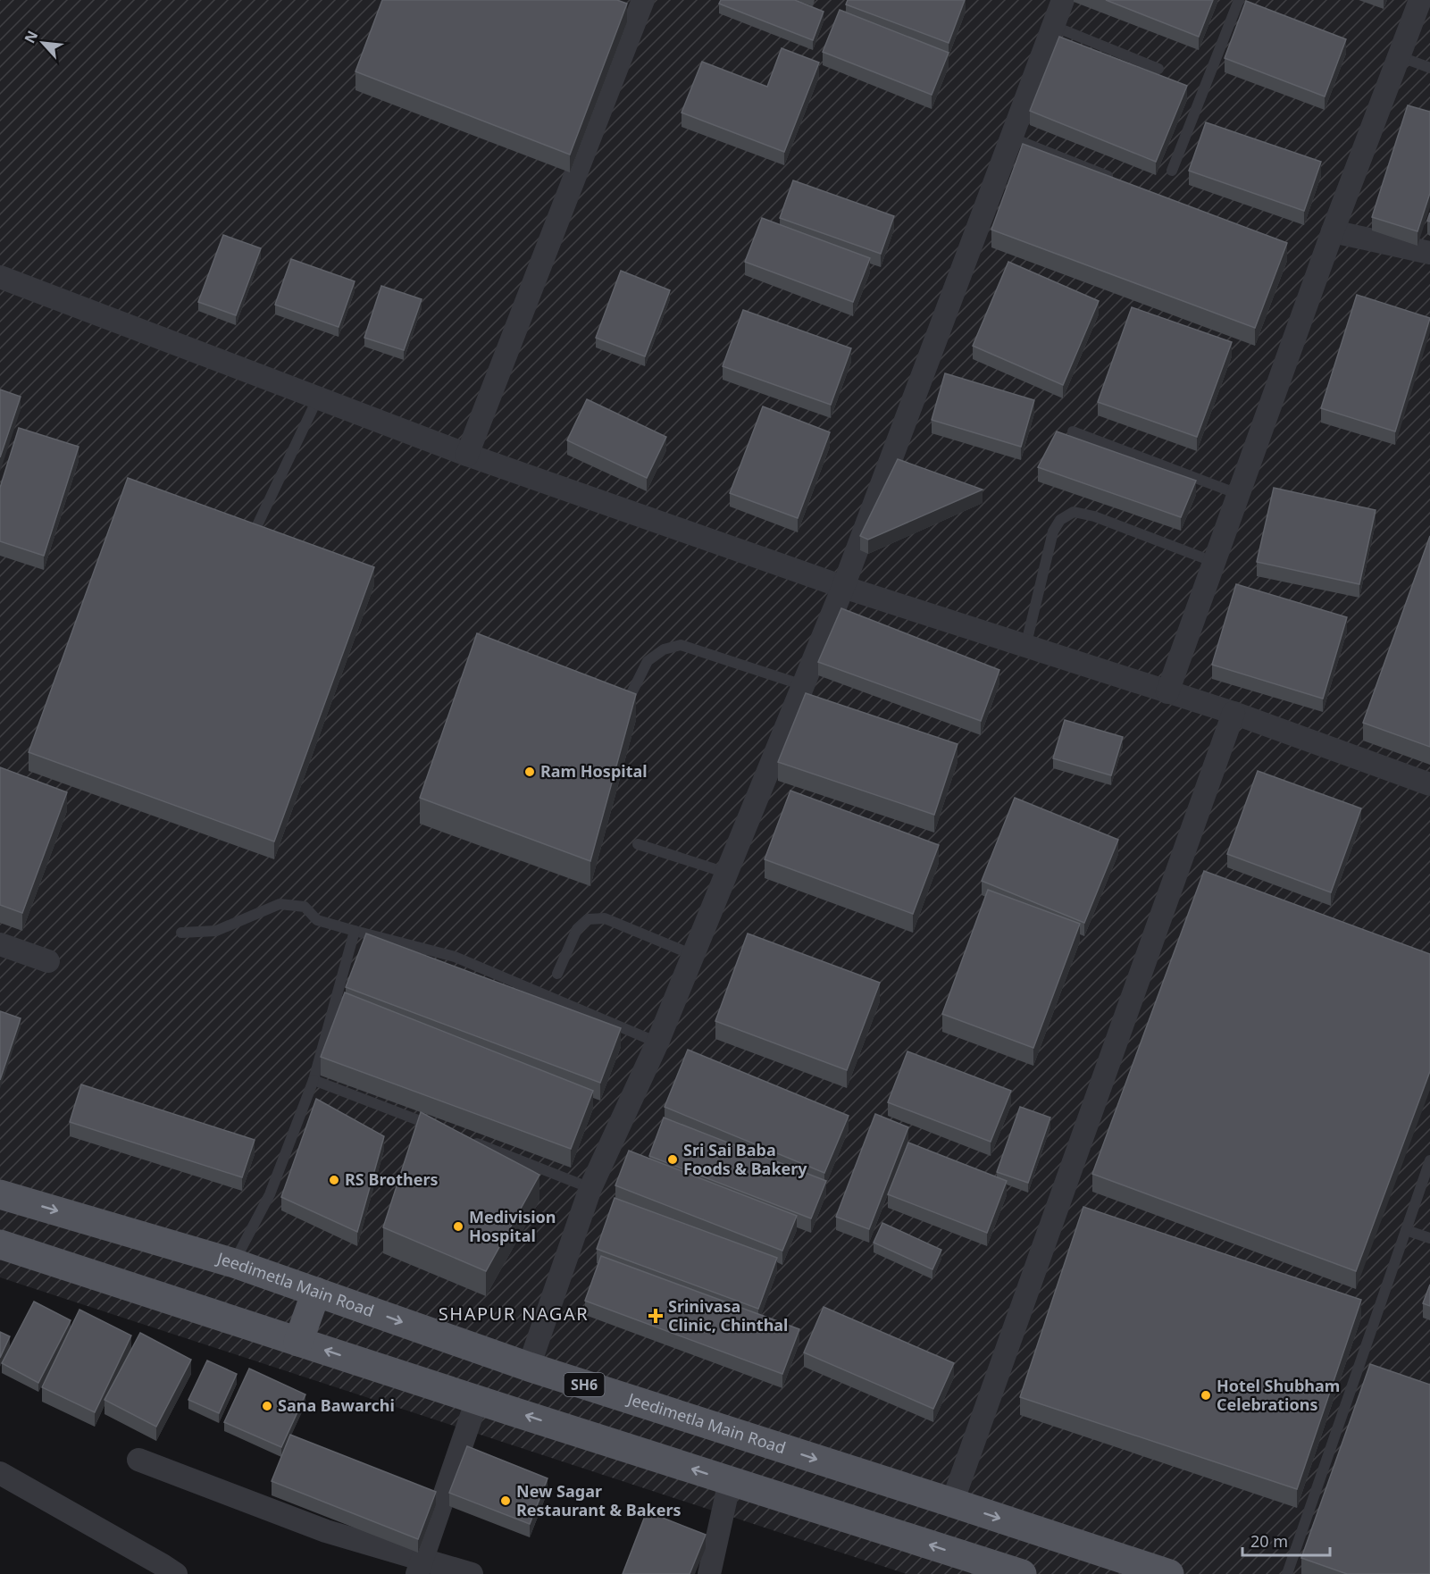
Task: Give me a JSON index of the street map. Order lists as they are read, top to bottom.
{
  "streets": {
    "main road": ["Jeedimetla Main Road", "SH6"]
  },
  "districts": ["SHAPUR NAGAR"],
  "places": {
    "other": [
      "Ram Hospital",
      "Sri Sai Baba Foods & Bakery",
      "RS Brothers",
      "Medivision Hospital",
      "Hotel Shubham Celebrations",
      "Sana Bawarchi",
      "New Sagar Restaurant & Bakers"
    ],
    "health": ["Srinivasa Clinic, Chinthal"]
  },
  "scale_bar": "20 m",
  "north": "top left"
}
